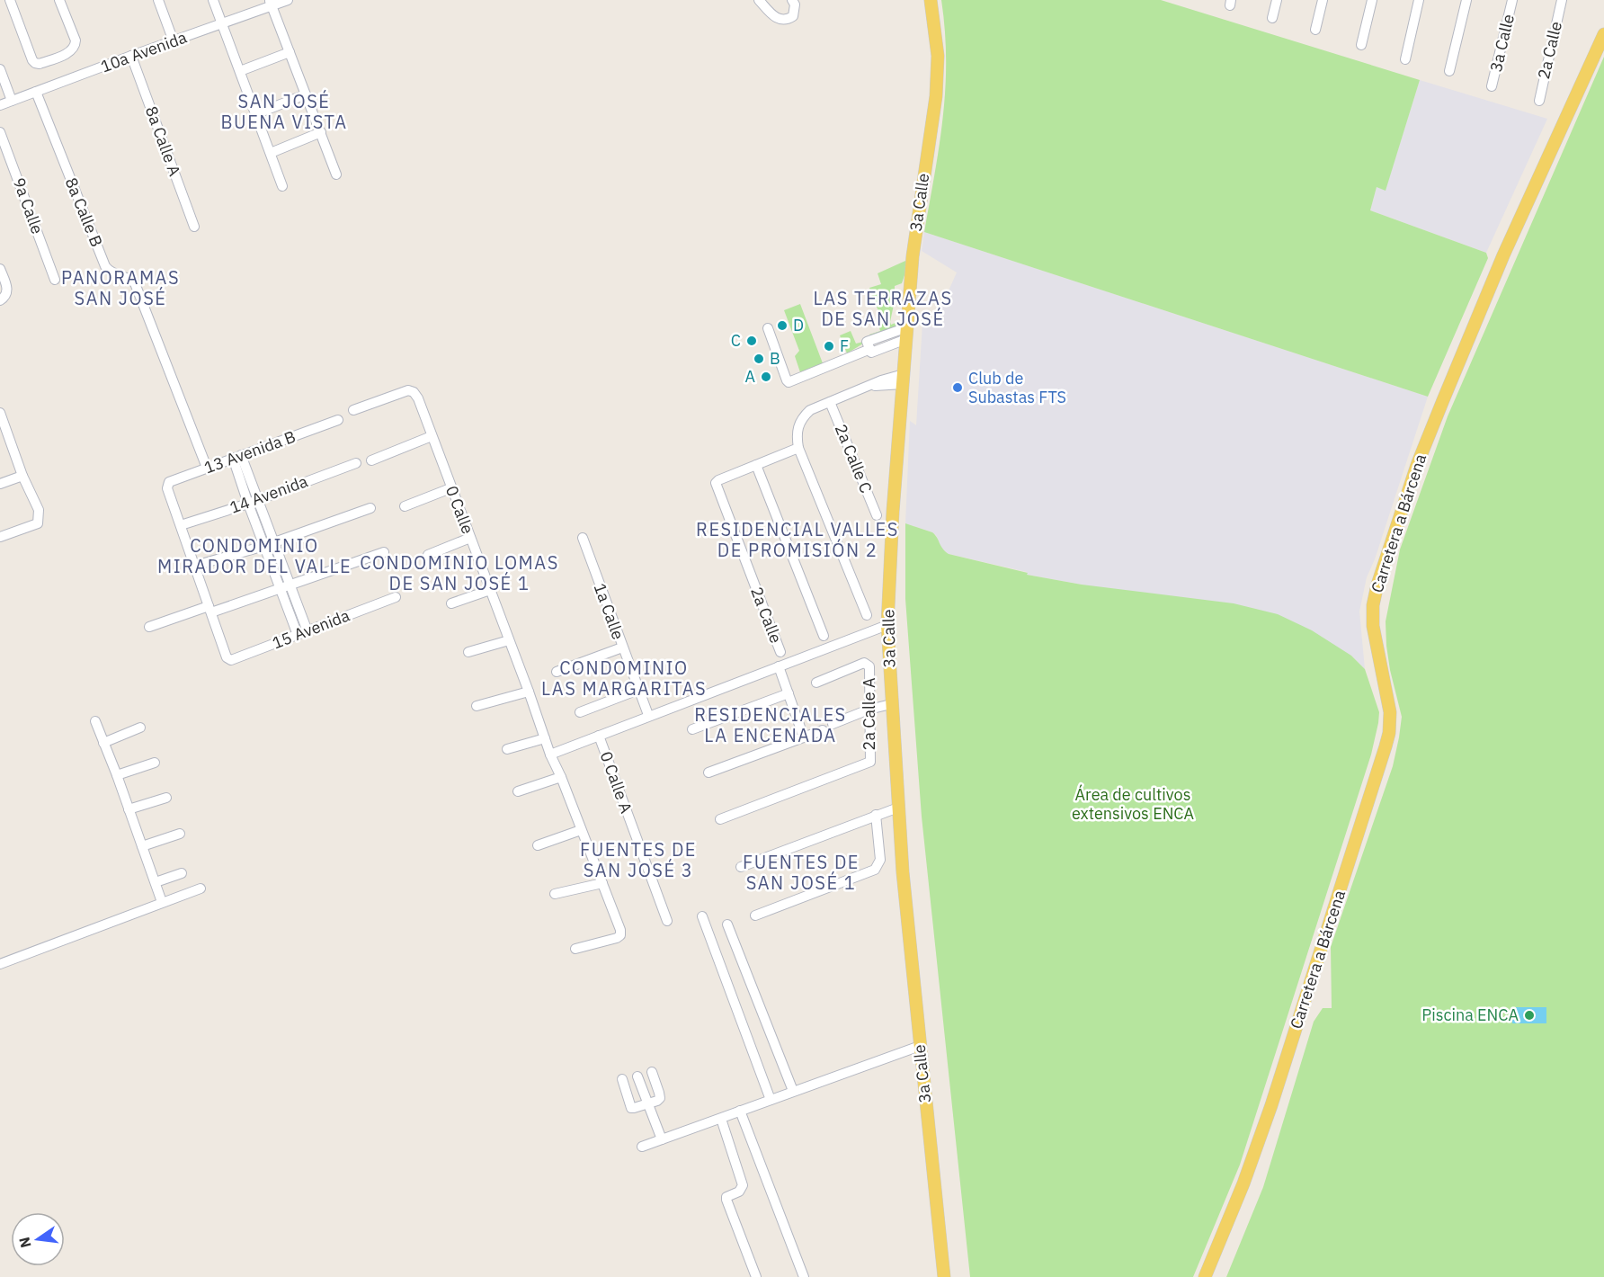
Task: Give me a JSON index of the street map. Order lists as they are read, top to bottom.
{
  "streets": {
    "main road": ["3a Calle", "Carretera a Bárcena"],
    "street": [
      "2a Calle",
      "10a Avenida",
      "8a Calle A",
      "9a Calle",
      "8a Calle B",
      "13 Avenida B",
      "2a Calle C",
      "14 Avenida",
      "0 Calle",
      "1a Calle",
      "15 Avenida",
      "2a Calle A",
      "0 Calle A"
    ]
  },
  "crossings": [
    ["10a Avenida", "8a Calle A"],
    ["10a Avenida", "8a Calle B"],
    ["8a Calle B", "13 Avenida B"],
    ["13 Avenida B", "14 Avenida"]
  ],
  "districts": [
    "SAN JOSÉ BUENA VISTA",
    "PANORAMAS SAN JOSÉ",
    "LAS TERRAZAS DE SAN JOSÉ",
    "RESIDENCIAL VALLES DE PROMISIÓN 2",
    "CONDOMINIO MIRADOR DEL VALLE",
    "CONDOMINIO LOMAS DE SAN JOSÉ 1",
    "CONDOMINIO LAS MARGARITAS",
    "RESIDENCIALES LA ENCENADA",
    "FUENTES DE SAN JOSÉ 3",
    "FUENTES DE SAN JOSÉ 1"
  ],
  "parks": ["Área de cultivos extensivos ENCA"],
  "places": [
    "D",
    "C",
    "F",
    "B",
    "A",
    "Club de Subastas FTS",
    "Piscina ENCA"
  ],
  "north": "left"
}
